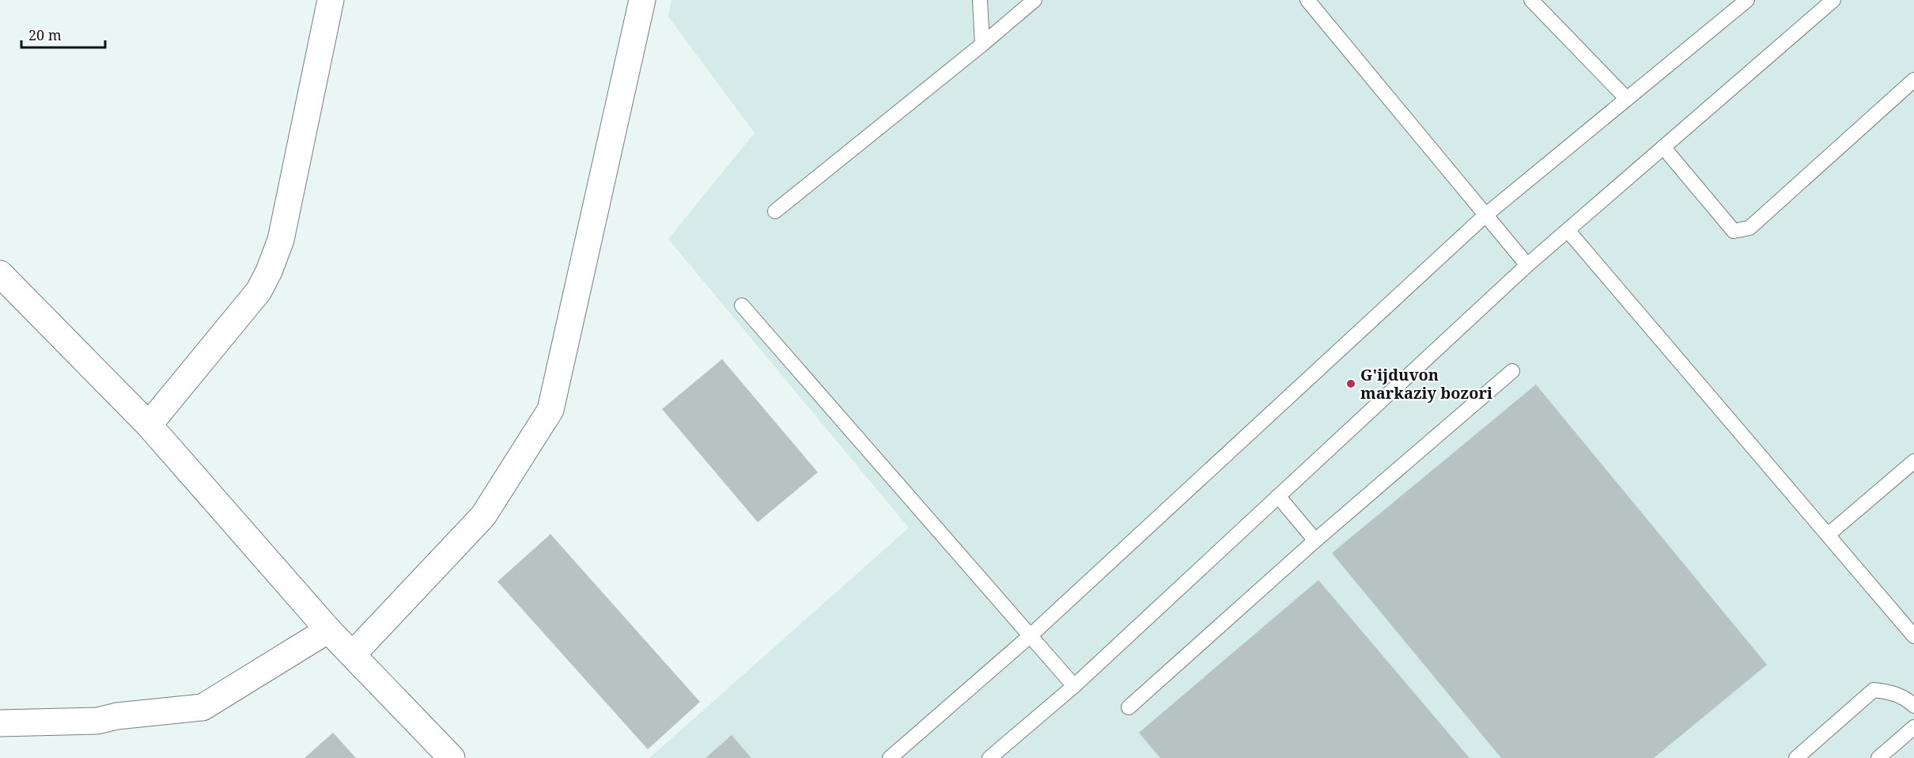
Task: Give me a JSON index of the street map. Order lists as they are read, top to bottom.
{
  "places": ["G'ijduvon markaziy bozori"],
  "scale_bar": "20 m"
}
